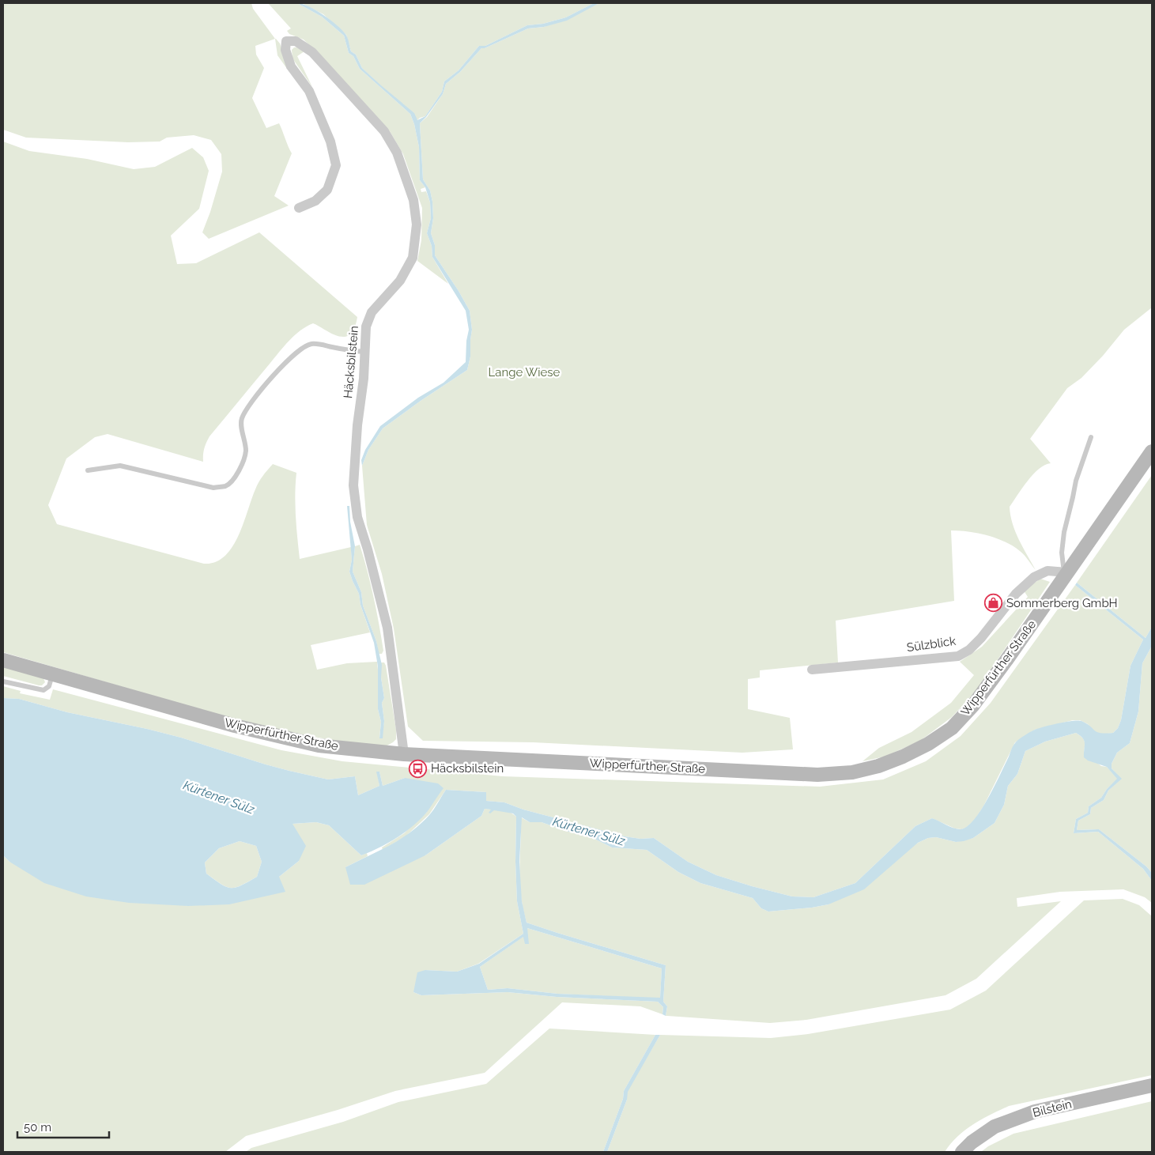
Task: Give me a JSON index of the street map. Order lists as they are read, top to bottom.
{
  "streets": {
    "main road": ["Wipperfürther Straße", "Bilstein"],
    "street": ["Häcksbilstein", "Sülzblick"]
  },
  "crossings": [
    ["Häcksbilstein", "Wipperfürther Straße"],
    ["Sülzblick", "Wipperfürther Straße"]
  ],
  "water": ["Kürtener Sülz"],
  "parks": ["Lange Wiese"],
  "places": {
    "shop": ["Sommerberg GmbH"],
    "bus stop": ["Häcksbilstein"]
  },
  "scale_bar": "50 m"
}
